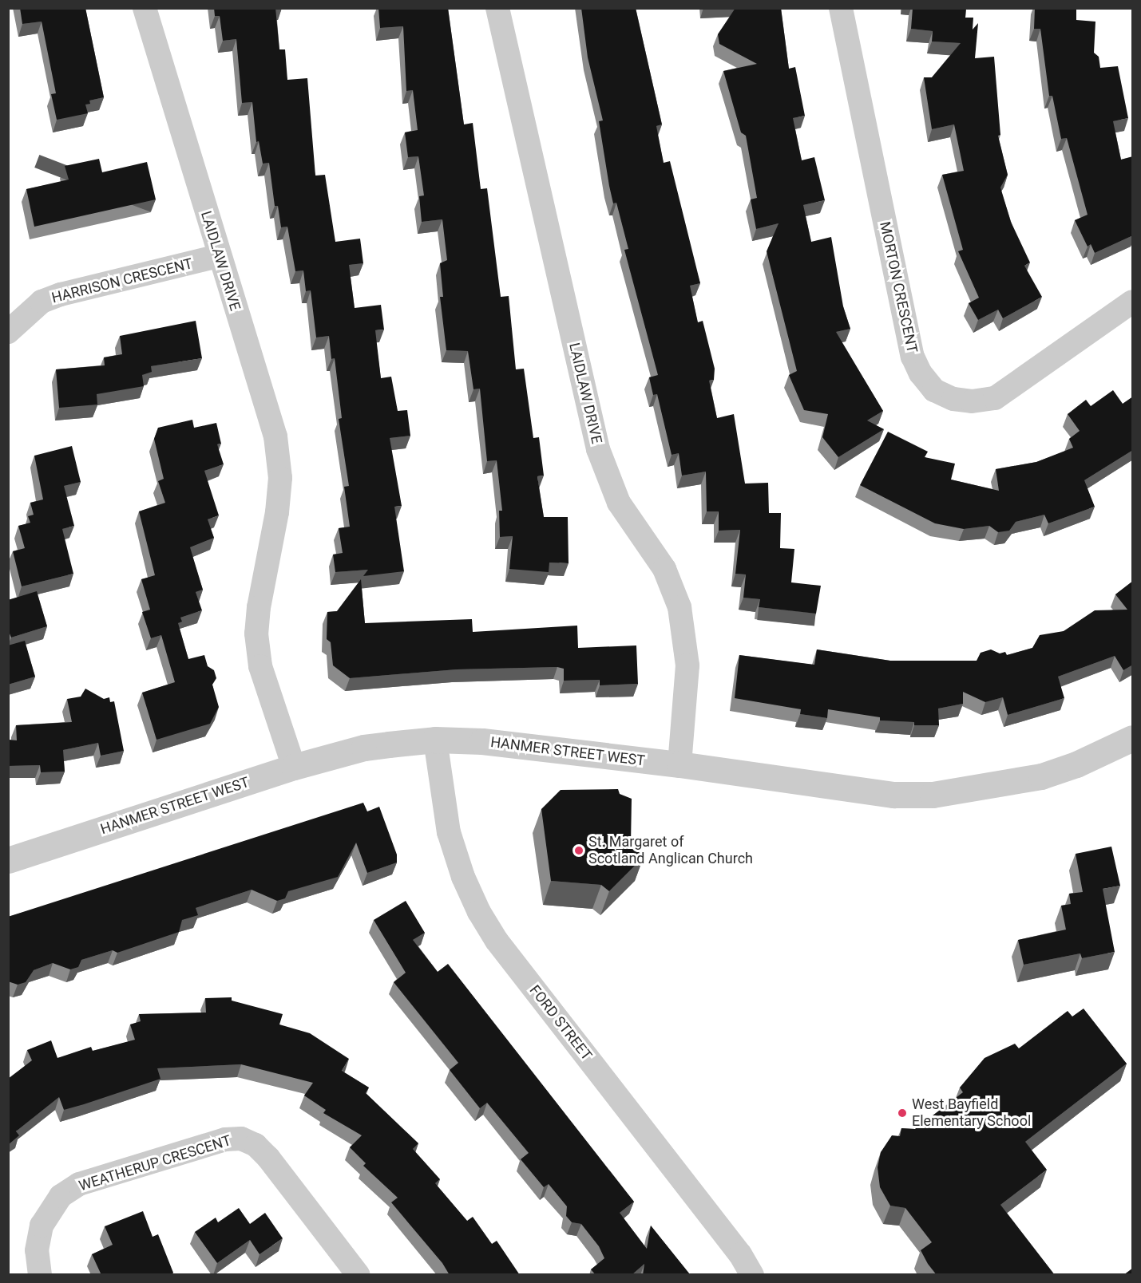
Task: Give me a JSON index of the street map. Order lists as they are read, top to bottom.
{
  "streets": {
    "street": [
      "LAIDLAW DRIVE",
      "HARRISON CRESCENT",
      "MORTON CRESCENT",
      "HANMER STREET WEST",
      "FORD STREET",
      "WEATHERUP CRESCENT"
    ]
  },
  "crossings": [
    ["LAIDLAW DRIVE", "HARRISON CRESCENT"],
    ["LAIDLAW DRIVE", "HANMER STREET WEST"],
    ["HANMER STREET WEST", "FORD STREET"]
  ],
  "places": ["St. Margaret of Scotland Anglican Church", "West Bayfield Elementary School"]
}
